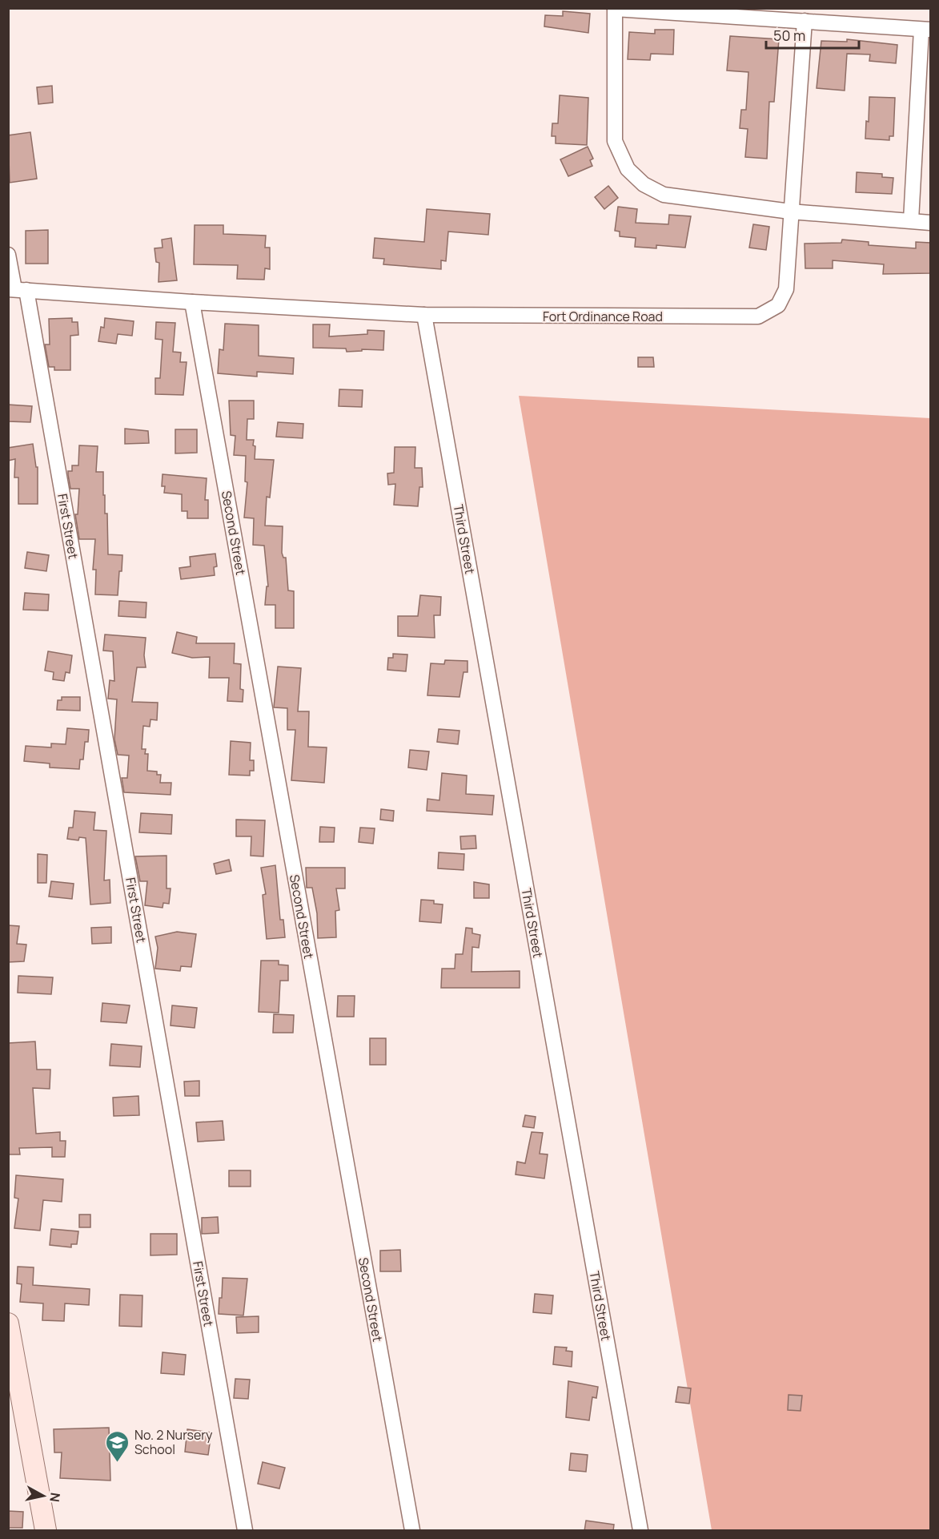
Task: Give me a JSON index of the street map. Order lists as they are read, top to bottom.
{
  "streets": {
    "street": [
      "Fort Ordinance Road",
      "First Street",
      "Second Street",
      "Third Street"
    ]
  },
  "crossings": [
    ["Fort Ordinance Road", "First Street"],
    ["Fort Ordinance Road", "Second Street"],
    ["Fort Ordinance Road", "Third Street"]
  ],
  "places": {
    "school or university": ["No. 2 Nursery School"]
  },
  "scale_bar": "50 m",
  "north": "right"
}
